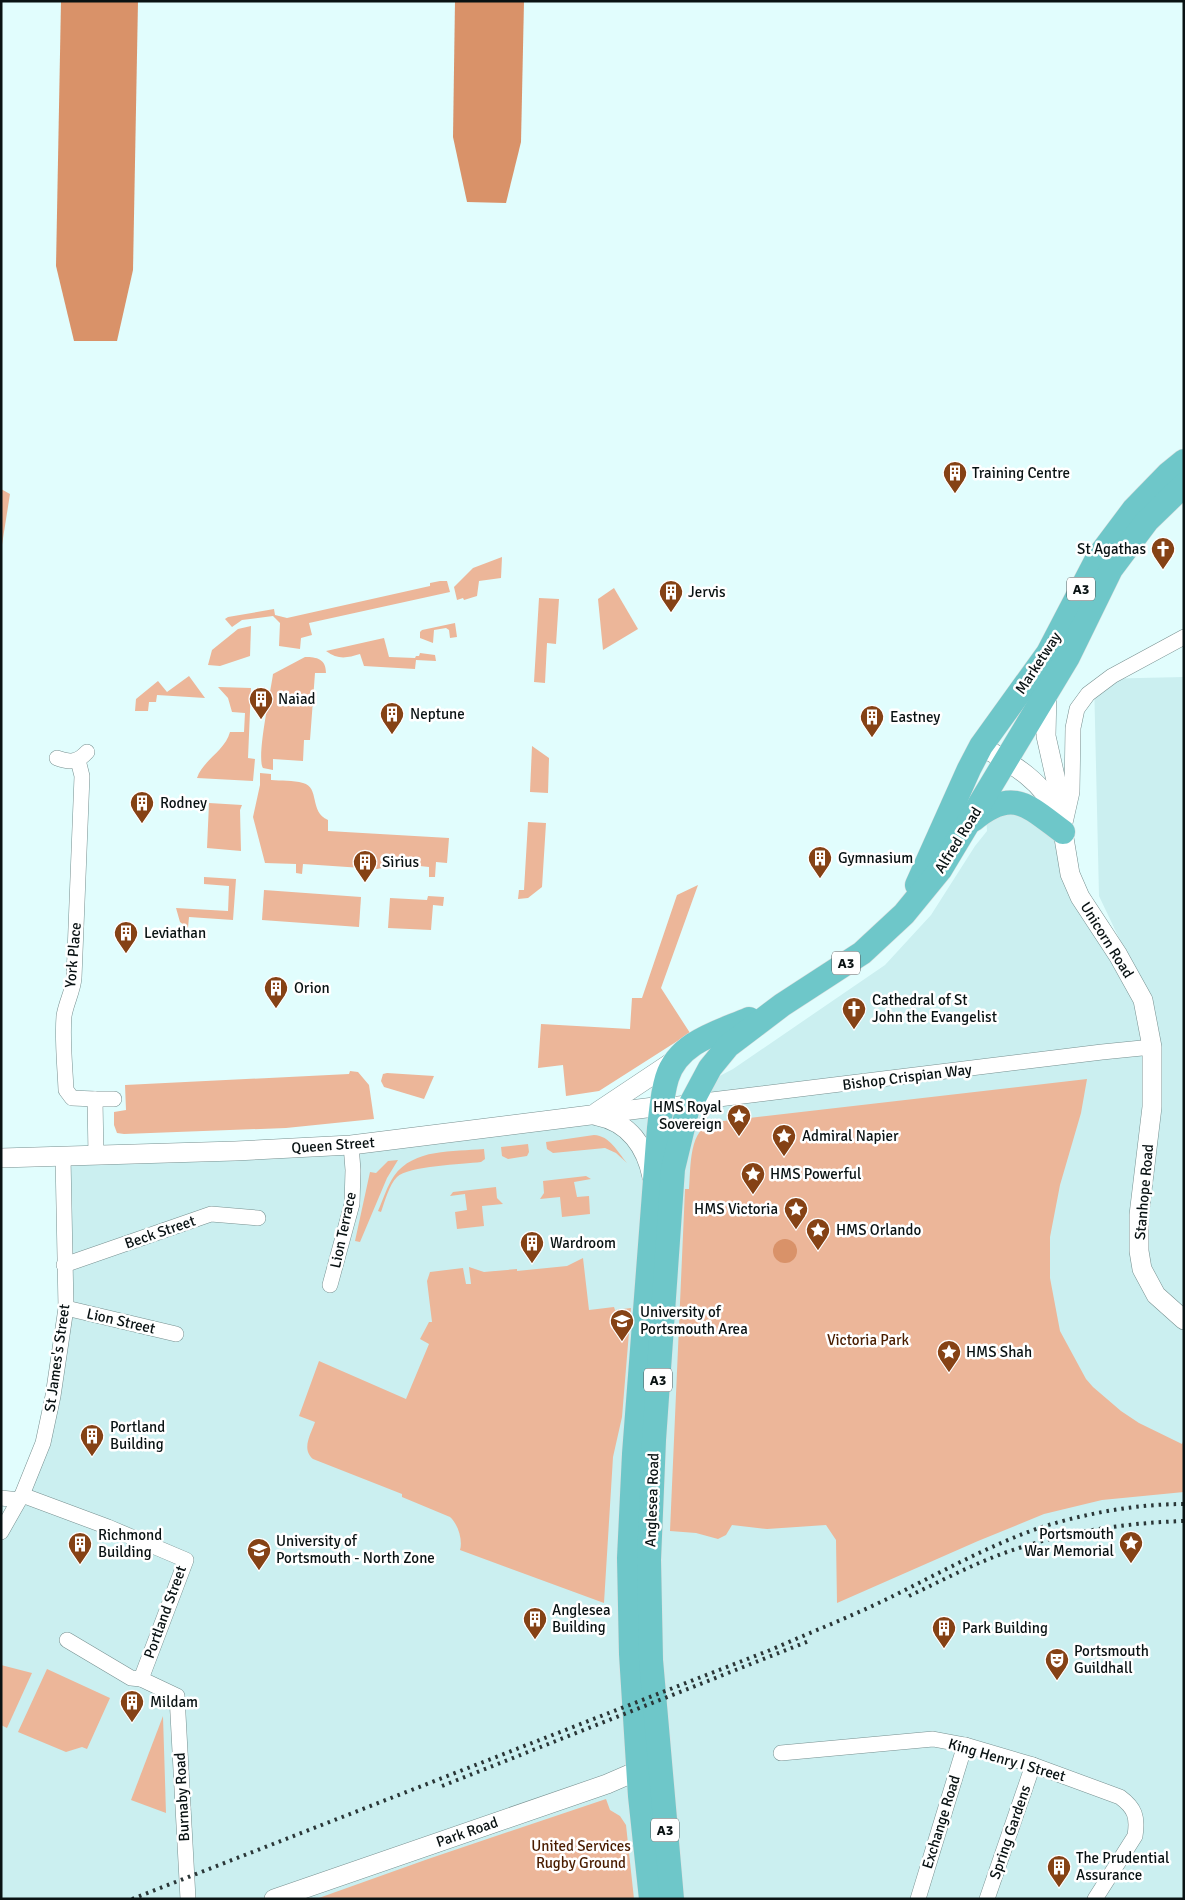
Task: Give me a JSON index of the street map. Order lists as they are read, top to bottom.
{
  "streets": {
    "main road": [
      "A3",
      "Marketway",
      "Alfred Road",
      "Anglesea Road"
    ],
    "street": [
      "Unicorn Road",
      "York Place",
      "Bishop Crispian Way",
      "Queen Street",
      "Stanhope Road",
      "Lion Terrace",
      "Beck Street",
      "Lion Street",
      "St James's Street",
      "Portland Street",
      "King Henry I Street",
      "Burnaby Road",
      "Exchange Road",
      "Park Road",
      "Spring Gardens"
    ]
  },
  "crossings": [
    ["A3", "Alfred Road"],
    ["A3", "Bishop Crispian Way"],
    ["A3", "Queen Street"],
    ["A3", "Anglesea Road"],
    ["Marketway", "Alfred Road"],
    ["Marketway", "Unicorn Road"],
    ["Alfred Road", "Unicorn Road"],
    ["Alfred Road", "Bishop Crispian Way"],
    ["Alfred Road", "Queen Street"],
    ["Alfred Road", "Anglesea Road"],
    ["Unicorn Road", "Bishop Crispian Way"],
    ["Unicorn Road", "Stanhope Road"],
    ["Bishop Crispian Way", "Queen Street"],
    ["Bishop Crispian Way", "Stanhope Road"],
    ["Bishop Crispian Way", "Anglesea Road"],
    ["Queen Street", "Lion Terrace"],
    ["Queen Street", "St James's Street"],
    ["Queen Street", "Anglesea Road"],
    ["Beck Street", "St James's Street"],
    ["Lion Street", "St James's Street"],
    ["St James's Street", "Portland Street"],
    ["Anglesea Road", "Park Road"],
    ["Portland Street", "Burnaby Road"],
    ["King Henry I Street", "Exchange Road"],
    ["King Henry I Street", "Spring Gardens"]
  ],
  "parks": ["Victoria Park", "United Services Rugby Ground"],
  "places": {
    "building": [
      "Training Centre",
      "Jervis",
      "Naiad",
      "Neptune",
      "Eastney",
      "Rodney",
      "Gymnasium",
      "Sirius",
      "Leviathan",
      "Orion",
      "Wardroom",
      "Portland Building",
      "Richmond Building",
      "Anglesea Building",
      "Park Building",
      "Mildam",
      "The Prudential Assurance"
    ],
    "church": ["St Agathas", "Cathedral of St John the Evangelist"],
    "place": [
      "HMS Royal Sovereign",
      "Admiral Napier",
      "HMS Powerful",
      "HMS Victoria",
      "HMS Orlando",
      "HMS Shah",
      "Portsmouth War Memorial"
    ],
    "school or university": ["University of Portsmouth Area", "University of Portsmouth - North Zone"],
    "theatre": ["Portsmouth Guildhall"]
  }
}
